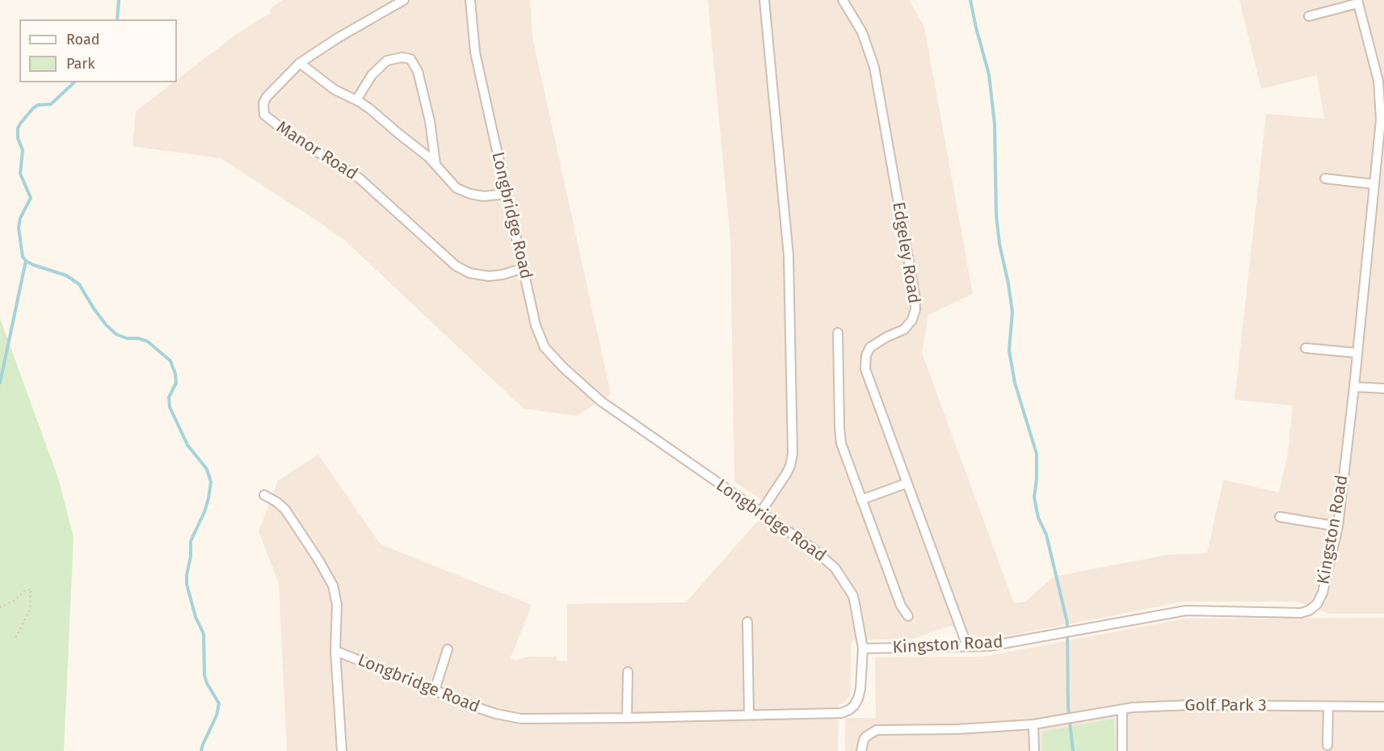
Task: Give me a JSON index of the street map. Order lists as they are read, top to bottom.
{
  "streets": {
    "street": [
      "Manor Road",
      "Longbridge Road",
      "Edgeley Road",
      "Kingston Road",
      "Golf Park 3"
    ]
  },
  "crossings": [
    ["Manor Road", "Longbridge Road"],
    ["Longbridge Road", "Kingston Road"],
    ["Edgeley Road", "Kingston Road"]
  ],
  "legend": ["Road", "Park"]
}
